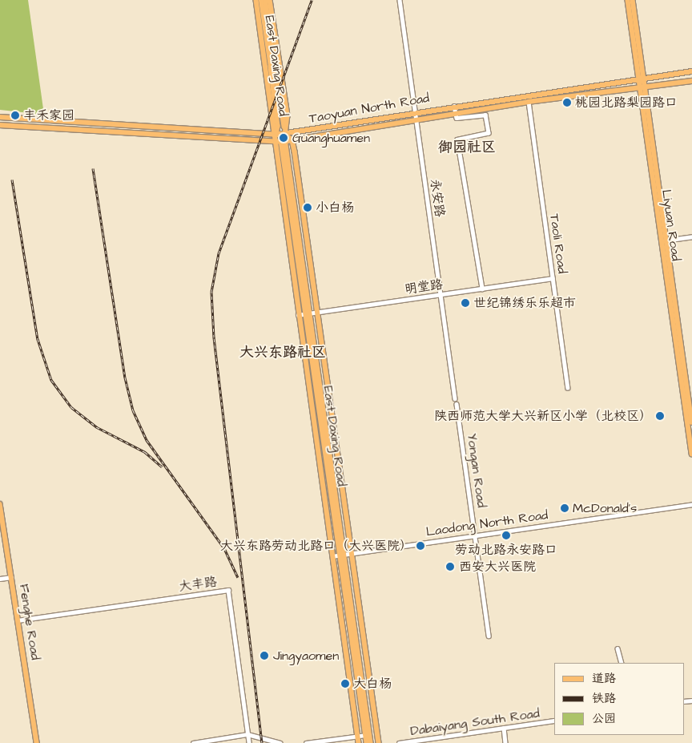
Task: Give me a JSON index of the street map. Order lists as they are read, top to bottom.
{
  "streets": {
    "main road": [
      "East Daxing Road",
      "Taoyuan North Road",
      "Liyuan Road",
      "Fenghe Road"
    ],
    "street": [
      "永安路",
      "Taoli Road",
      "明堂路",
      "Yongan Road",
      "Laodong North Road",
      "大丰路",
      "Dabaiyang South Road"
    ]
  },
  "crossings": [
    ["East Daxing Road", "Taoyuan North Road"],
    ["East Daxing Road", "明堂路"],
    ["East Daxing Road", "Laodong North Road"],
    ["Taoyuan North Road", "永安路"],
    ["Taoyuan North Road", "Liyuan Road"],
    ["Taoyuan North Road", "Taoli Road"],
    ["永安路", "明堂路"],
    ["Taoli Road", "明堂路"],
    ["Yongan Road", "Laodong North Road"],
    ["大丰路", "Fenghe Road"]
  ],
  "districts": ["御园社区", "大兴东路社区"],
  "places": [
    "桃园北路梨园路口",
    "丰禾家园",
    "Guanghuamen",
    "小白杨",
    "世纪锦绣乐乐超市",
    "陕西师范大学大兴新区小学（北校区）",
    "McDonald's",
    "劳动北路永安路口",
    "大兴东路劳动北路口（大兴医院）",
    "西安大兴医院",
    "Jingyaomen",
    "大白杨"
  ],
  "legend": ["道路", "铁路", "公园"]
}
